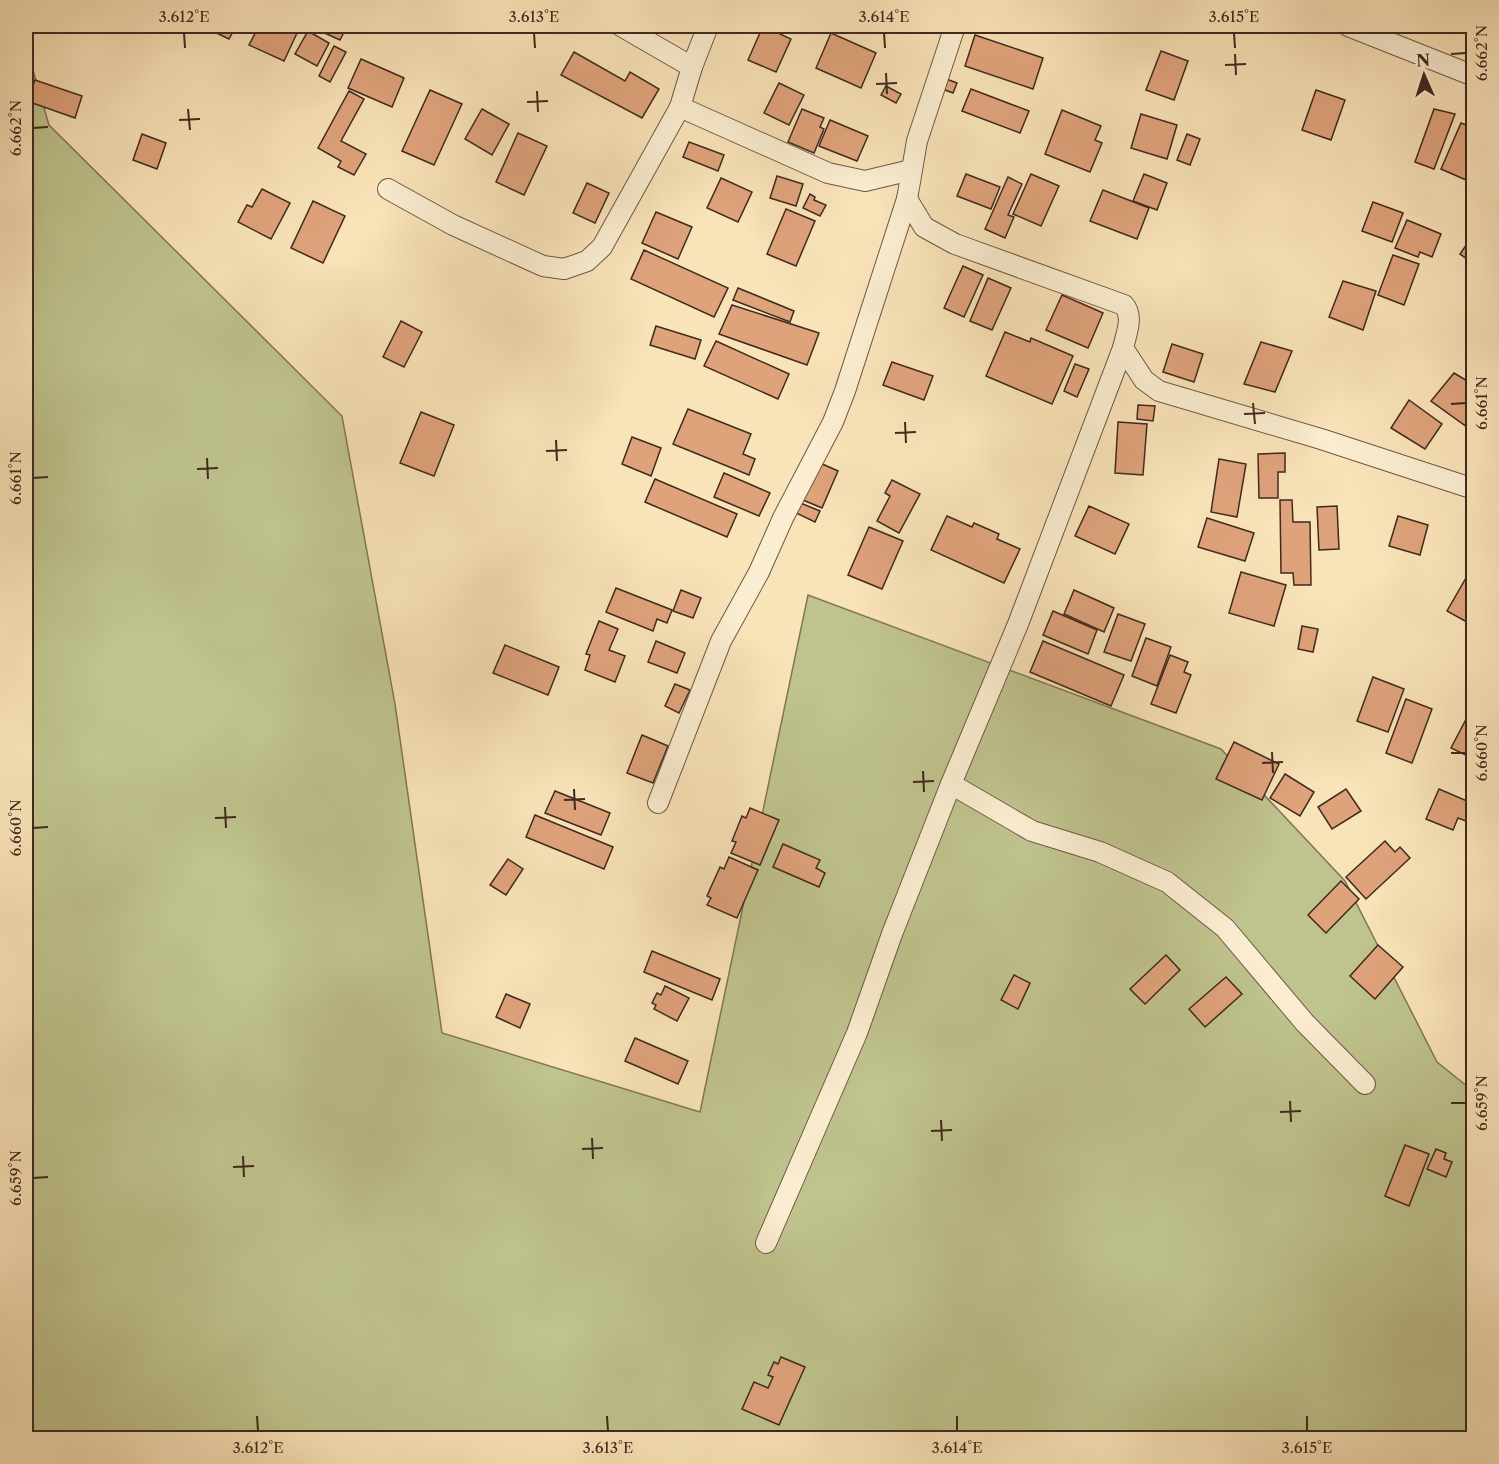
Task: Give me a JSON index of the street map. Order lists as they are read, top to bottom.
{
  "north": "top",
  "coordinates": [
    "3.612°E",
    "3.613°E",
    "3.614°E",
    "3.615°E",
    "6.662°N",
    "6.661°N",
    "6.660°N",
    "6.659°N"
  ]
}
